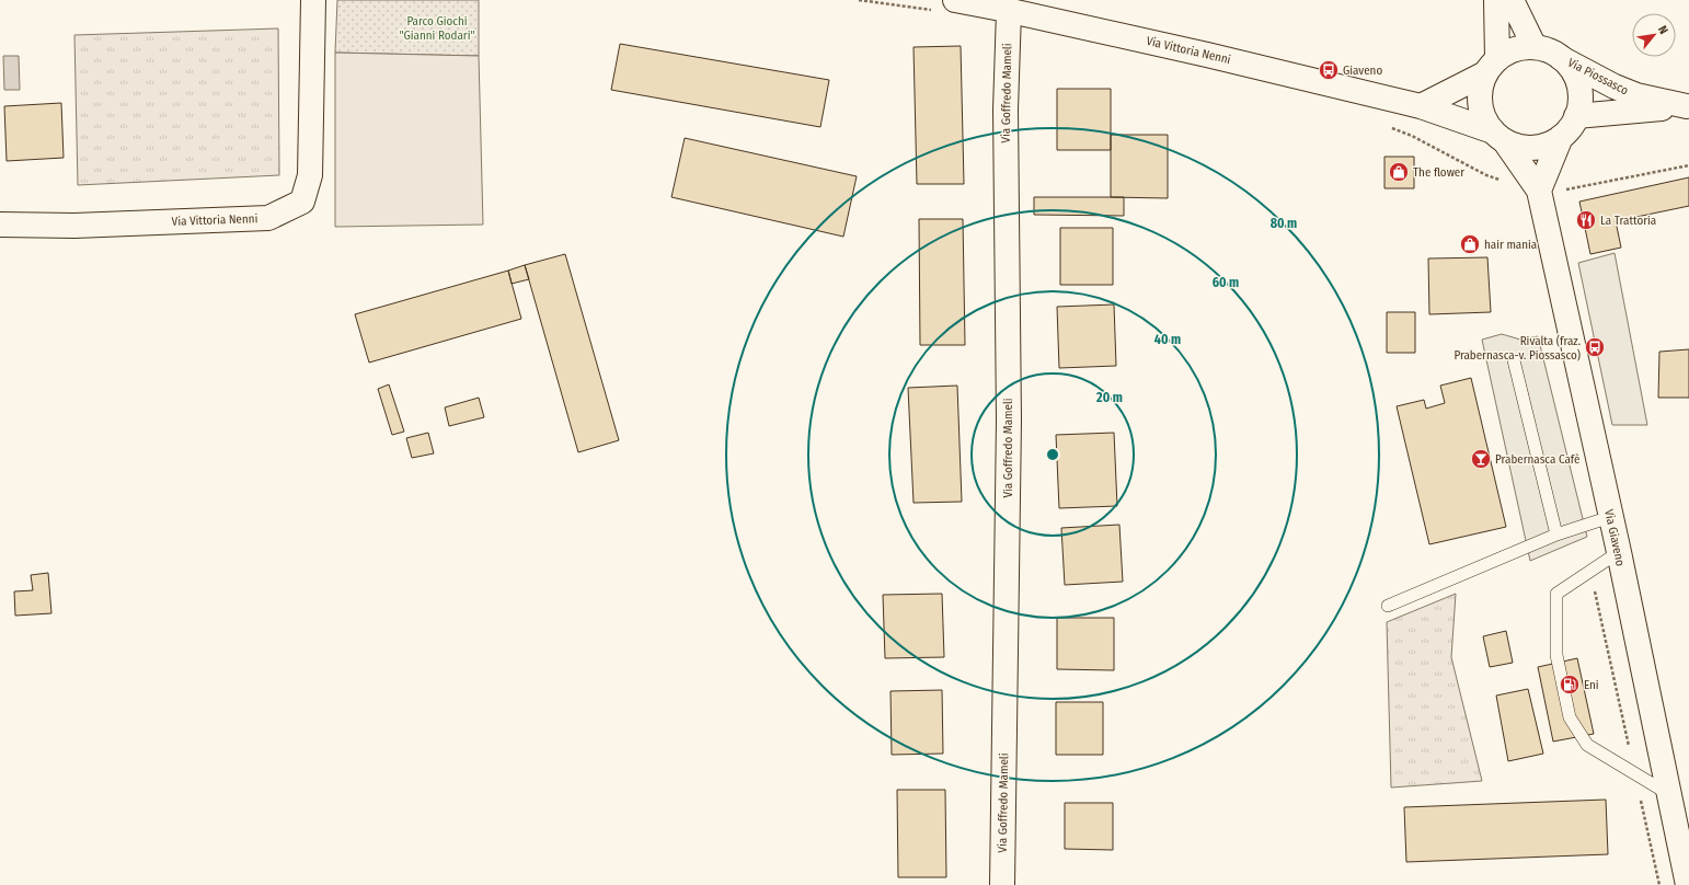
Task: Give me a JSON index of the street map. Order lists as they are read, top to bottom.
{
  "streets": {
    "street": [
      "Via Vittoria Nenni",
      "Via Piossasco",
      "Via Goffredo Mameli",
      "Via Giaveno"
    ]
  },
  "crossings": [
    ["Via Vittoria Nenni", "Via Piossasco"],
    ["Via Vittoria Nenni", "Via Goffredo Mameli"],
    ["Via Vittoria Nenni", "Via Giaveno"],
    ["Via Piossasco", "Via Giaveno"]
  ],
  "parks": ["Parco Giochi \"Gianni Rodari\""],
  "places": {
    "bus stop": ["Giaveno", "Rivalta (fraz. Prabernasca-v. Piossasco)"],
    "shop": ["The flower", "hair mania"],
    "restaurant": ["La Trattoria"],
    "bar": ["Prabernasca Cafè"],
    "fuel station": ["Eni"]
  },
  "north": "top right",
  "rings": [
    "80 m",
    "60 m",
    "40 m",
    "20 m"
  ]
}
